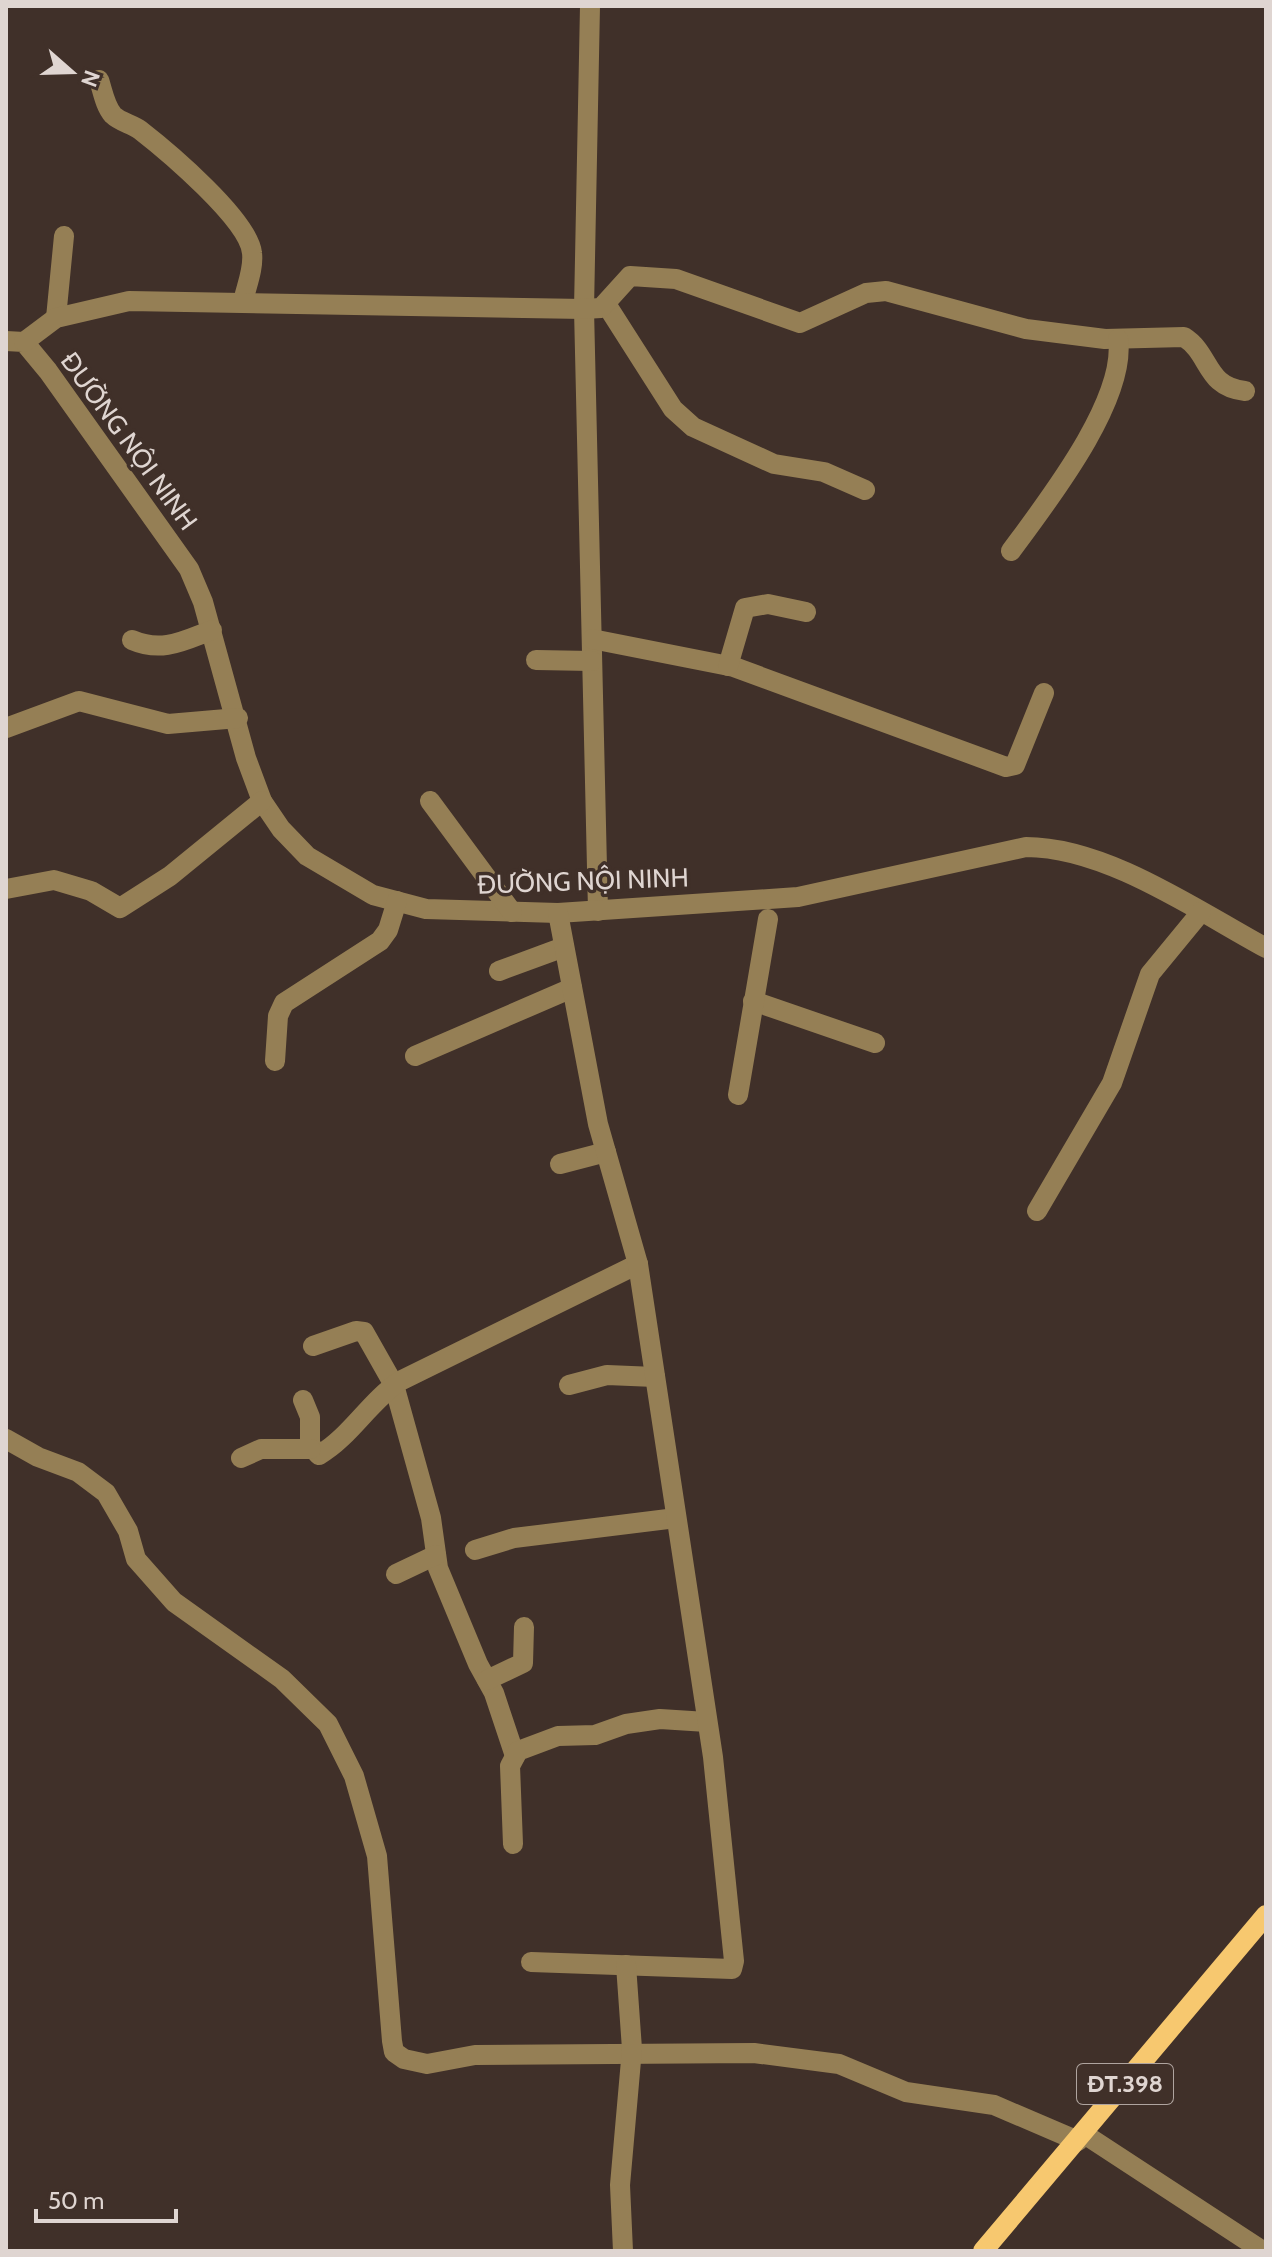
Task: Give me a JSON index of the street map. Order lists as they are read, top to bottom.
{
  "streets": {
    "main road": ["ĐT.398"],
    "street": ["ĐƯỜNG NỘI NINH"]
  },
  "scale_bar": "50 m",
  "north": "right"
}
